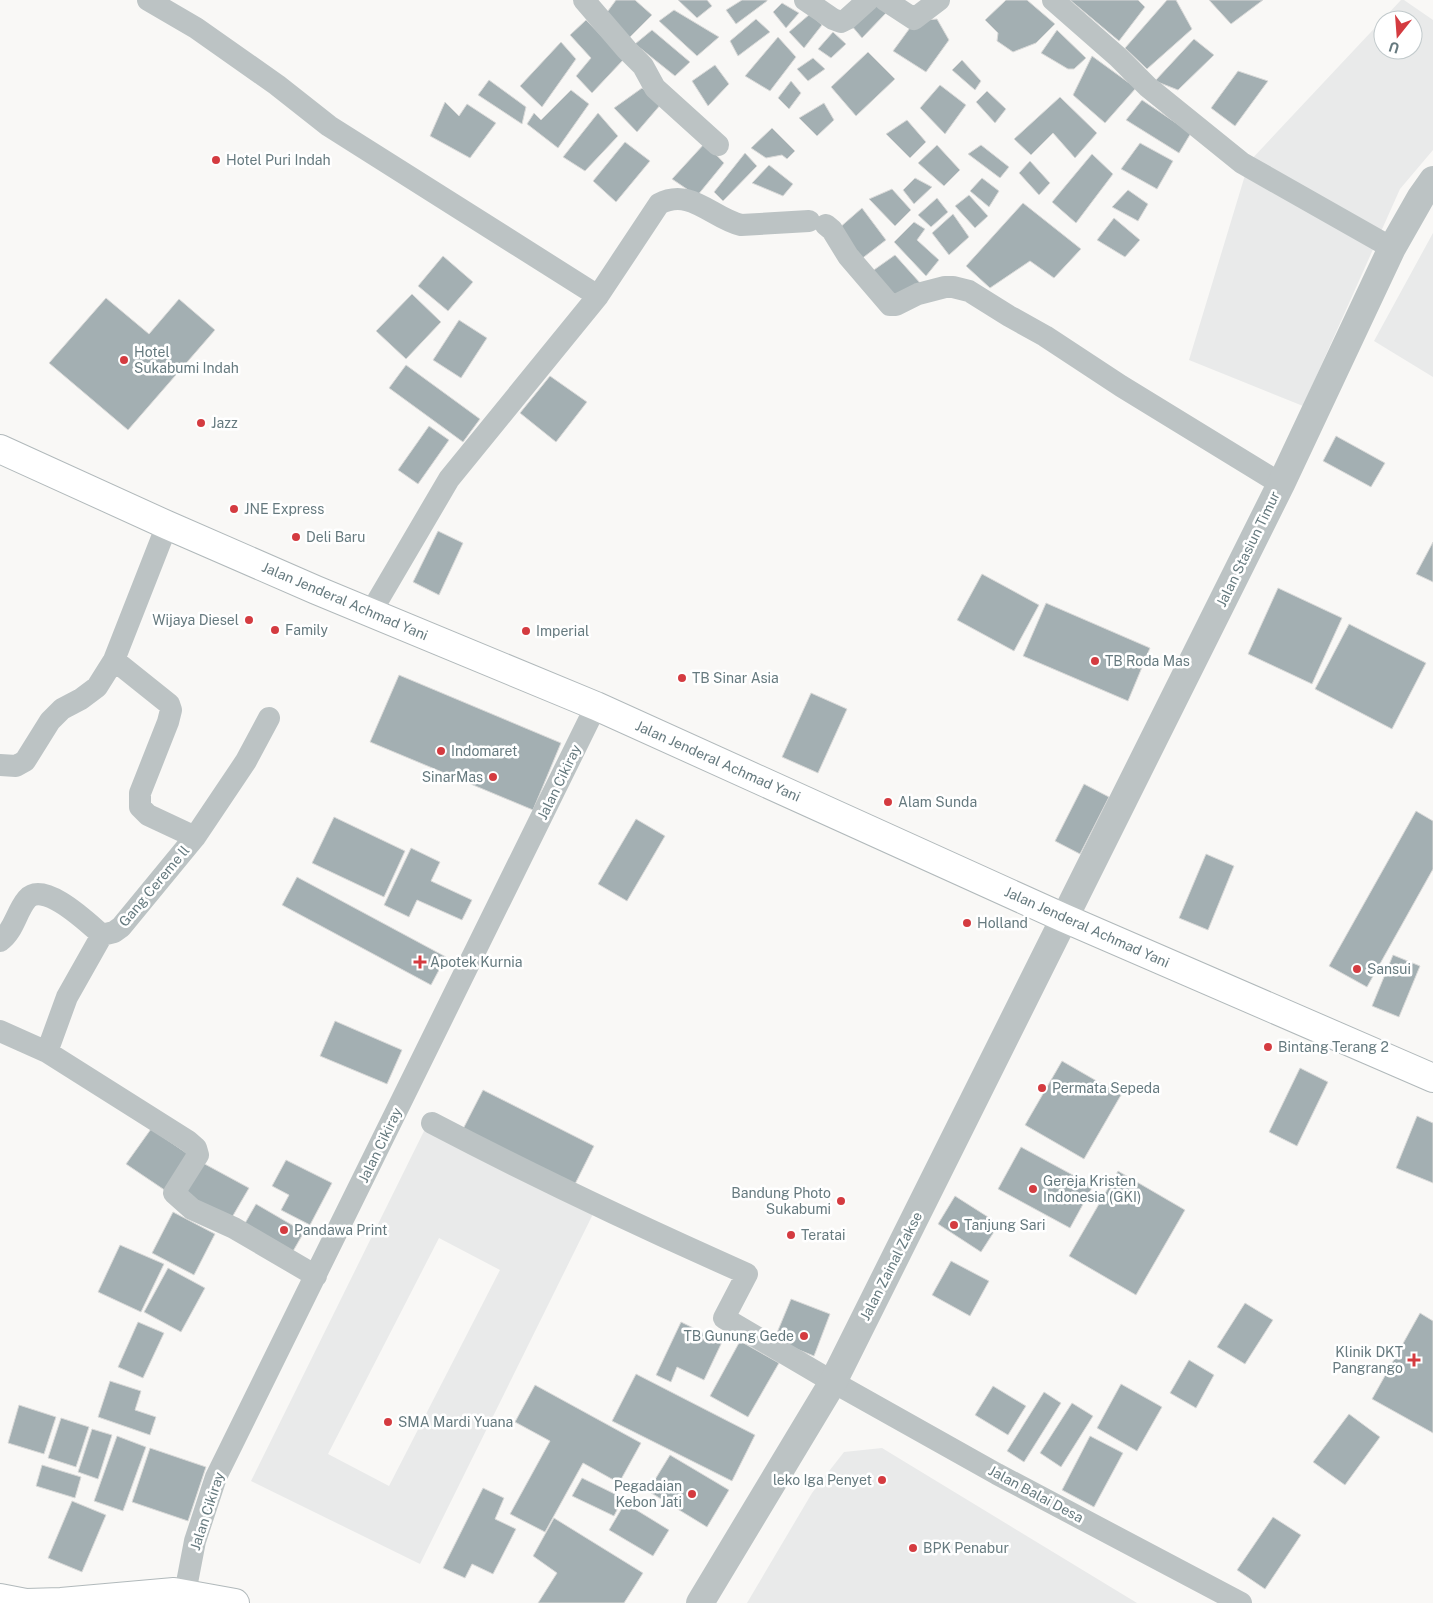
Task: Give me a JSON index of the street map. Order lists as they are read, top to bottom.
{
  "streets": {
    "main road": ["Jalan Jenderal Achmad Yani"],
    "street": [
      "Jalan Stasiun Timur",
      "Jalan Cikiray",
      "Gang Cereme ll",
      "Jalan Zainal Zakse",
      "Jalan Balai Desa"
    ]
  },
  "crossings": [
    ["Jalan Stasiun Timur", "Jalan Jenderal Achmad Yani"],
    ["Jalan Stasiun Timur", "Jalan Zainal Zakse"],
    ["Jalan Jenderal Achmad Yani", "Jalan Cikiray"],
    ["Jalan Jenderal Achmad Yani", "Jalan Zainal Zakse"],
    ["Jalan Zainal Zakse", "Jalan Balai Desa"]
  ],
  "places": {
    "other": [
      "Hotel Puri Indah",
      "Hotel Sukabumi Indah",
      "Jazz",
      "JNE Express",
      "Deli Baru",
      "Wijaya Diesel",
      "Family",
      "Imperial",
      "TB Roda Mas",
      "TB Sinar Asia",
      "Indomaret",
      "SinarMas",
      "Alam Sunda",
      "Holland",
      "Sansui",
      "Bintang Terang 2",
      "Permata Sepeda",
      "Gereja Kristen Indonesia (GKI)",
      "Bandung Photo Sukabumi",
      "Tanjung Sari",
      "Pandawa Print",
      "Teratai",
      "TB Gunung Gede",
      "SMA Mardi Yuana",
      "leko Iga Penyet",
      "Pegadaian Kebon Jati",
      "BPK Penabur"
    ],
    "health": ["Apotek Kurnia", "Klinik DKT Pangrango"]
  },
  "north": "bottom"
}
